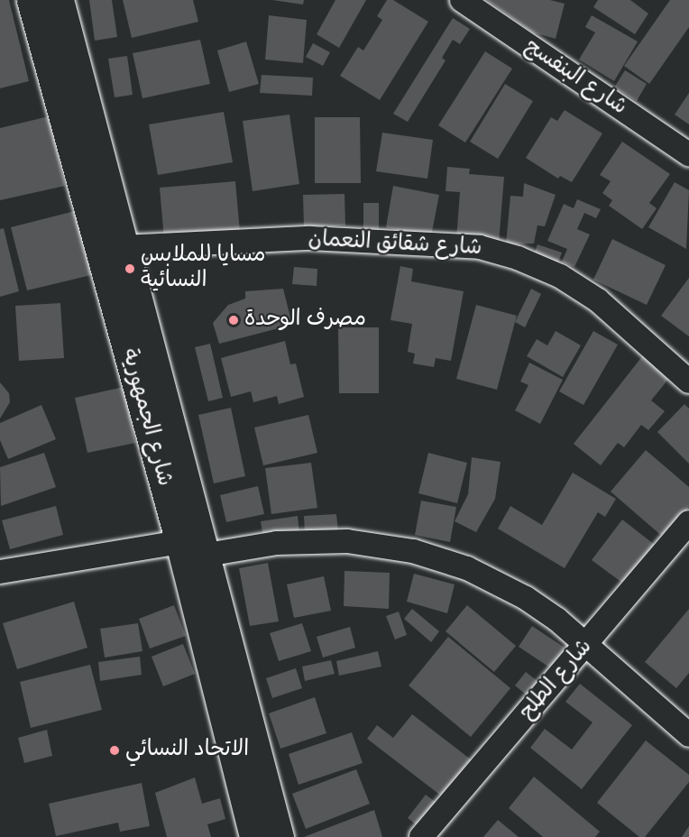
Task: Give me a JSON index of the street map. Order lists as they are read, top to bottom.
{
  "streets": {
    "main road": ["شارع الجمهورية"],
    "street": ["شارع البنفسج", "شارع شقائق النعمان", "شارع الطلح"]
  },
  "crossings": [
    ["شارع شقائق النعمان", "شارع الجمهورية"]
  ],
  "places": ["مسايا للملابس النسائية", "مصرف الوحدة", "الاتحاد النسائي"]
}
